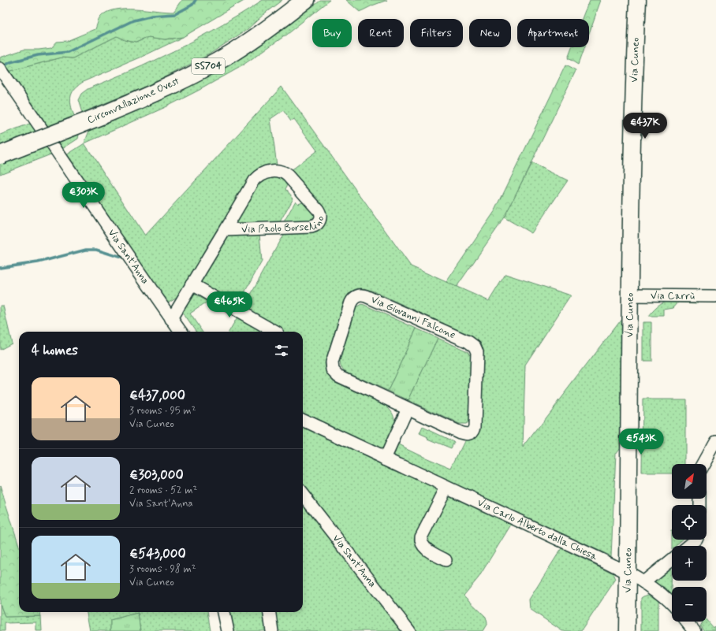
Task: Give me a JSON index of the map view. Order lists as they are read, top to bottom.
{
  "streets": {
    "highway": ["SS704", "Circonvallazione Ovest"],
    "main road": ["Via Cuneo"],
    "street": [
      "Via Paolo Borsellino",
      "Via Sant'Anna",
      "Via Carrù",
      "Via Giovanni Falcone",
      "Via Carlo Alberto dalla Chiesa"
    ]
  },
  "crossings": [
    ["Via Cuneo", "Via Carrù"],
    ["Via Cuneo", "Via Carlo Alberto dalla Chiesa"],
    ["Via Paolo Borsellino", "Via Sant'Anna"]
  ],
  "north": "top right",
  "page": {
    "chip": [
      "Buy",
      "Rent",
      "Filters",
      "New",
      "Apartment"
    ],
    "price": [
      "€437K",
      "€303K",
      "€465K",
      "€543K"
    ],
    "heading": "4 homes",
    "list": [
      {
        "name": "€437,000",
        "note": "3 rooms · 95 m² · Via Cuneo"
      },
      {
        "name": "€303,000",
        "note": "2 rooms · 52 m² · Via Sant'Anna"
      },
      {
        "name": "€543,000",
        "note": "3 rooms · 98 m² · Via Cuneo"
      }
    ],
    "map_buttons": ["+", "−"]
  }
}
